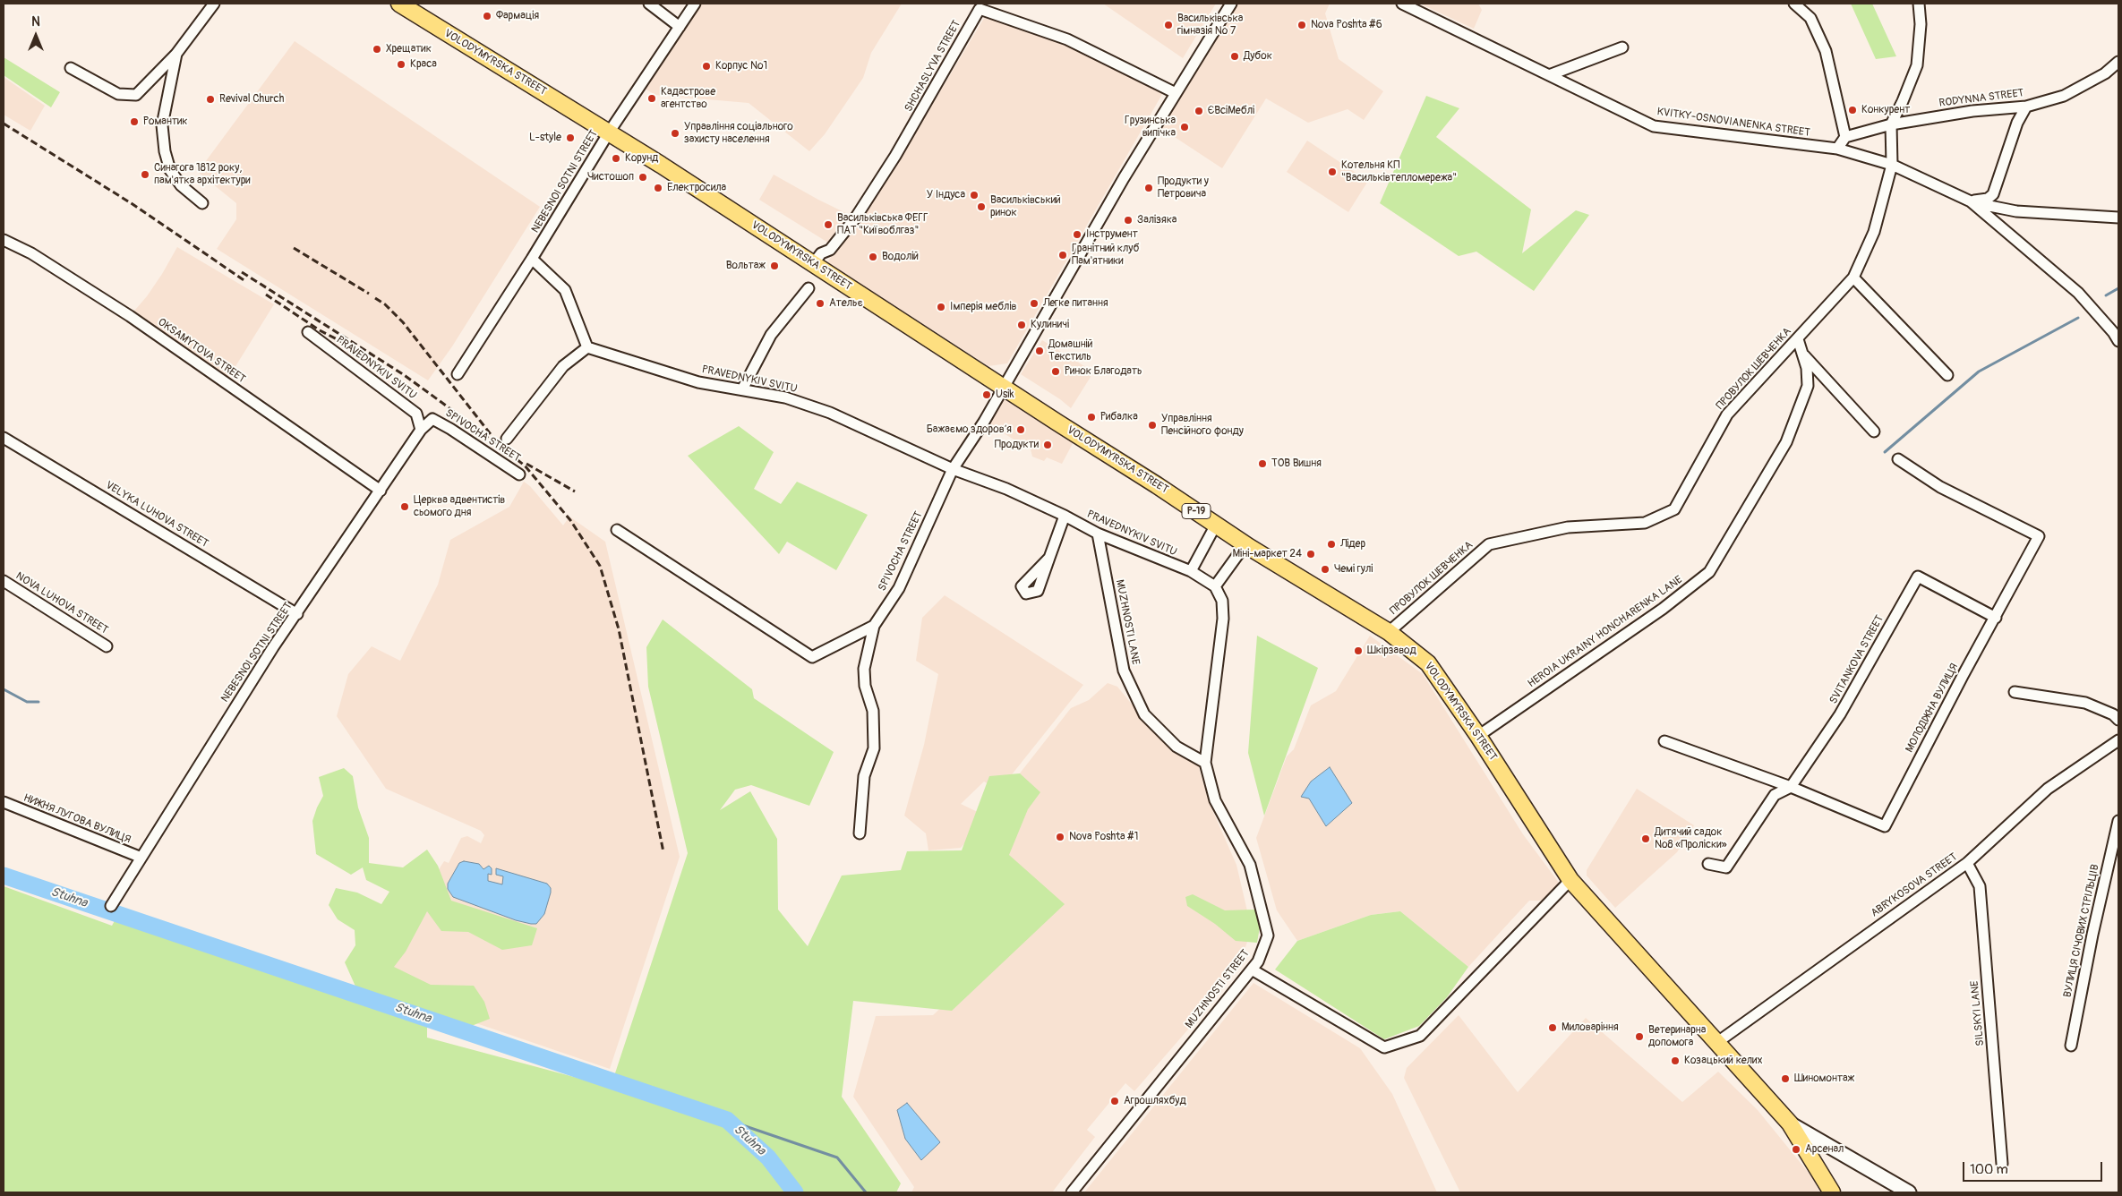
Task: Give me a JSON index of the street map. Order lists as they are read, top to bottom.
{
  "streets": {
    "main road": ["VOLODYMYRSKA STREET", "Р-19"],
    "street": [
      "SHCHASLYVA STREET",
      "RODYNNA STREET",
      "KVITKY-OSNOVIANENKA STREET",
      "NEBESNOI SOTNI STREET",
      "OKSAMYTOVA STREET",
      "PRAVEDNYKIV SVITU",
      "ПРОВУЛОК ШЕВЧЕНКА",
      "SPIVOCHA STREET",
      "VELYKA LUHOVA STREET",
      "NOVA LUHOVA STREET",
      "MUZHNOSTI LANE",
      "HEROIA UKRAINY HONCHARENKA LANE",
      "SVITANKOVA STREET",
      "МОЛОДІЖНА ВУЛИЦЯ",
      "НИЖНЯ ЛУГОВА ВУЛИЦЯ",
      "ABRYKOSOVA STREET",
      "ВУЛИЦЯ СІЧОВИХ СТРІЛЬЦІВ",
      "MUZHNOSTI STREET",
      "SILSKYI LANE"
    ]
  },
  "crossings": [
    ["VOLODYMYRSKA STREET", "SHCHASLYVA STREET"],
    ["VOLODYMYRSKA STREET", "NEBESNOI SOTNI STREET"],
    ["VOLODYMYRSKA STREET", "ПРОВУЛОК ШЕВЧЕНКА"],
    ["VOLODYMYRSKA STREET", "SPIVOCHA STREET"],
    ["VOLODYMYRSKA STREET", "HEROIA UKRAINY HONCHARENKA LANE"],
    ["VOLODYMYRSKA STREET", "ABRYKOSOVA STREET"],
    ["RODYNNA STREET", "ПРОВУЛОК ШЕВЧЕНКА"],
    ["KVITKY-OSNOVIANENKA STREET", "ПРОВУЛОК ШЕВЧЕНКА"],
    ["NEBESNOI SOTNI STREET", "OKSAMYTOVA STREET"],
    ["NEBESNOI SOTNI STREET", "PRAVEDNYKIV SVITU"],
    ["NEBESNOI SOTNI STREET", "SPIVOCHA STREET"],
    ["NEBESNOI SOTNI STREET", "VELYKA LUHOVA STREET"],
    ["NEBESNOI SOTNI STREET", "НИЖНЯ ЛУГОВА ВУЛИЦЯ"],
    ["PRAVEDNYKIV SVITU", "SPIVOCHA STREET"],
    ["PRAVEDNYKIV SVITU", "MUZHNOSTI LANE"],
    ["PRAVEDNYKIV SVITU", "MUZHNOSTI STREET"],
    ["ПРОВУЛОК ШЕВЧЕНКА", "HEROIA UKRAINY HONCHARENKA LANE"],
    ["MUZHNOSTI LANE", "MUZHNOSTI STREET"],
    ["SVITANKOVA STREET", "МОЛОДІЖНА ВУЛИЦЯ"],
    ["ABRYKOSOVA STREET", "SILSKYI LANE"]
  ],
  "water": ["Stuhna"],
  "places": [
    "Фармація",
    "Васильківська гімназія № 7",
    "Nova Poshta #6",
    "Хрещатик",
    "Дубок",
    "Краса",
    "Корпус №1",
    "Кадастрове агентство",
    "Revival Church",
    "Конкурент",
    "ЄВсіМеблі",
    "Романтик",
    "Грузинська випічка",
    "Управління соціального захисту населення",
    "L-style",
    "Корунд",
    "Котельня КП \"Васильківтепломережа\"",
    "Синагога 1812 року, пам'ятка архітектури",
    "Чистошоп",
    "Електросила",
    "Продукти у Петровича",
    "У Індуса",
    "Васильківський ринок",
    "Залізяка",
    "Васильківська ФЕГГ ПАТ \"Київоблгаз\"",
    "Інструмент",
    "Гранітний клуб Пам'ятники",
    "Водолій",
    "Вольтаж",
    "Ательє",
    "Легке питання",
    "Імперія меблів",
    "Кулиничі",
    "Домашній Текстиль",
    "Ринок Благодать",
    "Usik",
    "Рибалка",
    "Управління Пенсійного фонду",
    "Бажаємо здоровʼя",
    "Продукти",
    "ТОВ Вишня",
    "Церква адвентистів сьомого дня",
    "Лідер",
    "Міні-маркет 24",
    "Чемі гулі",
    "Шкірзавод",
    "Nova Poshta #1",
    "Дитячий садок №8 «Проліски»",
    "Миловаріння",
    "Ветеринарна допомога",
    "Козацький келих",
    "Шиномонтаж",
    "Агрошляхбуд",
    "Арсенал"
  ],
  "scale_bar": "100 m",
  "north": "top"
}
